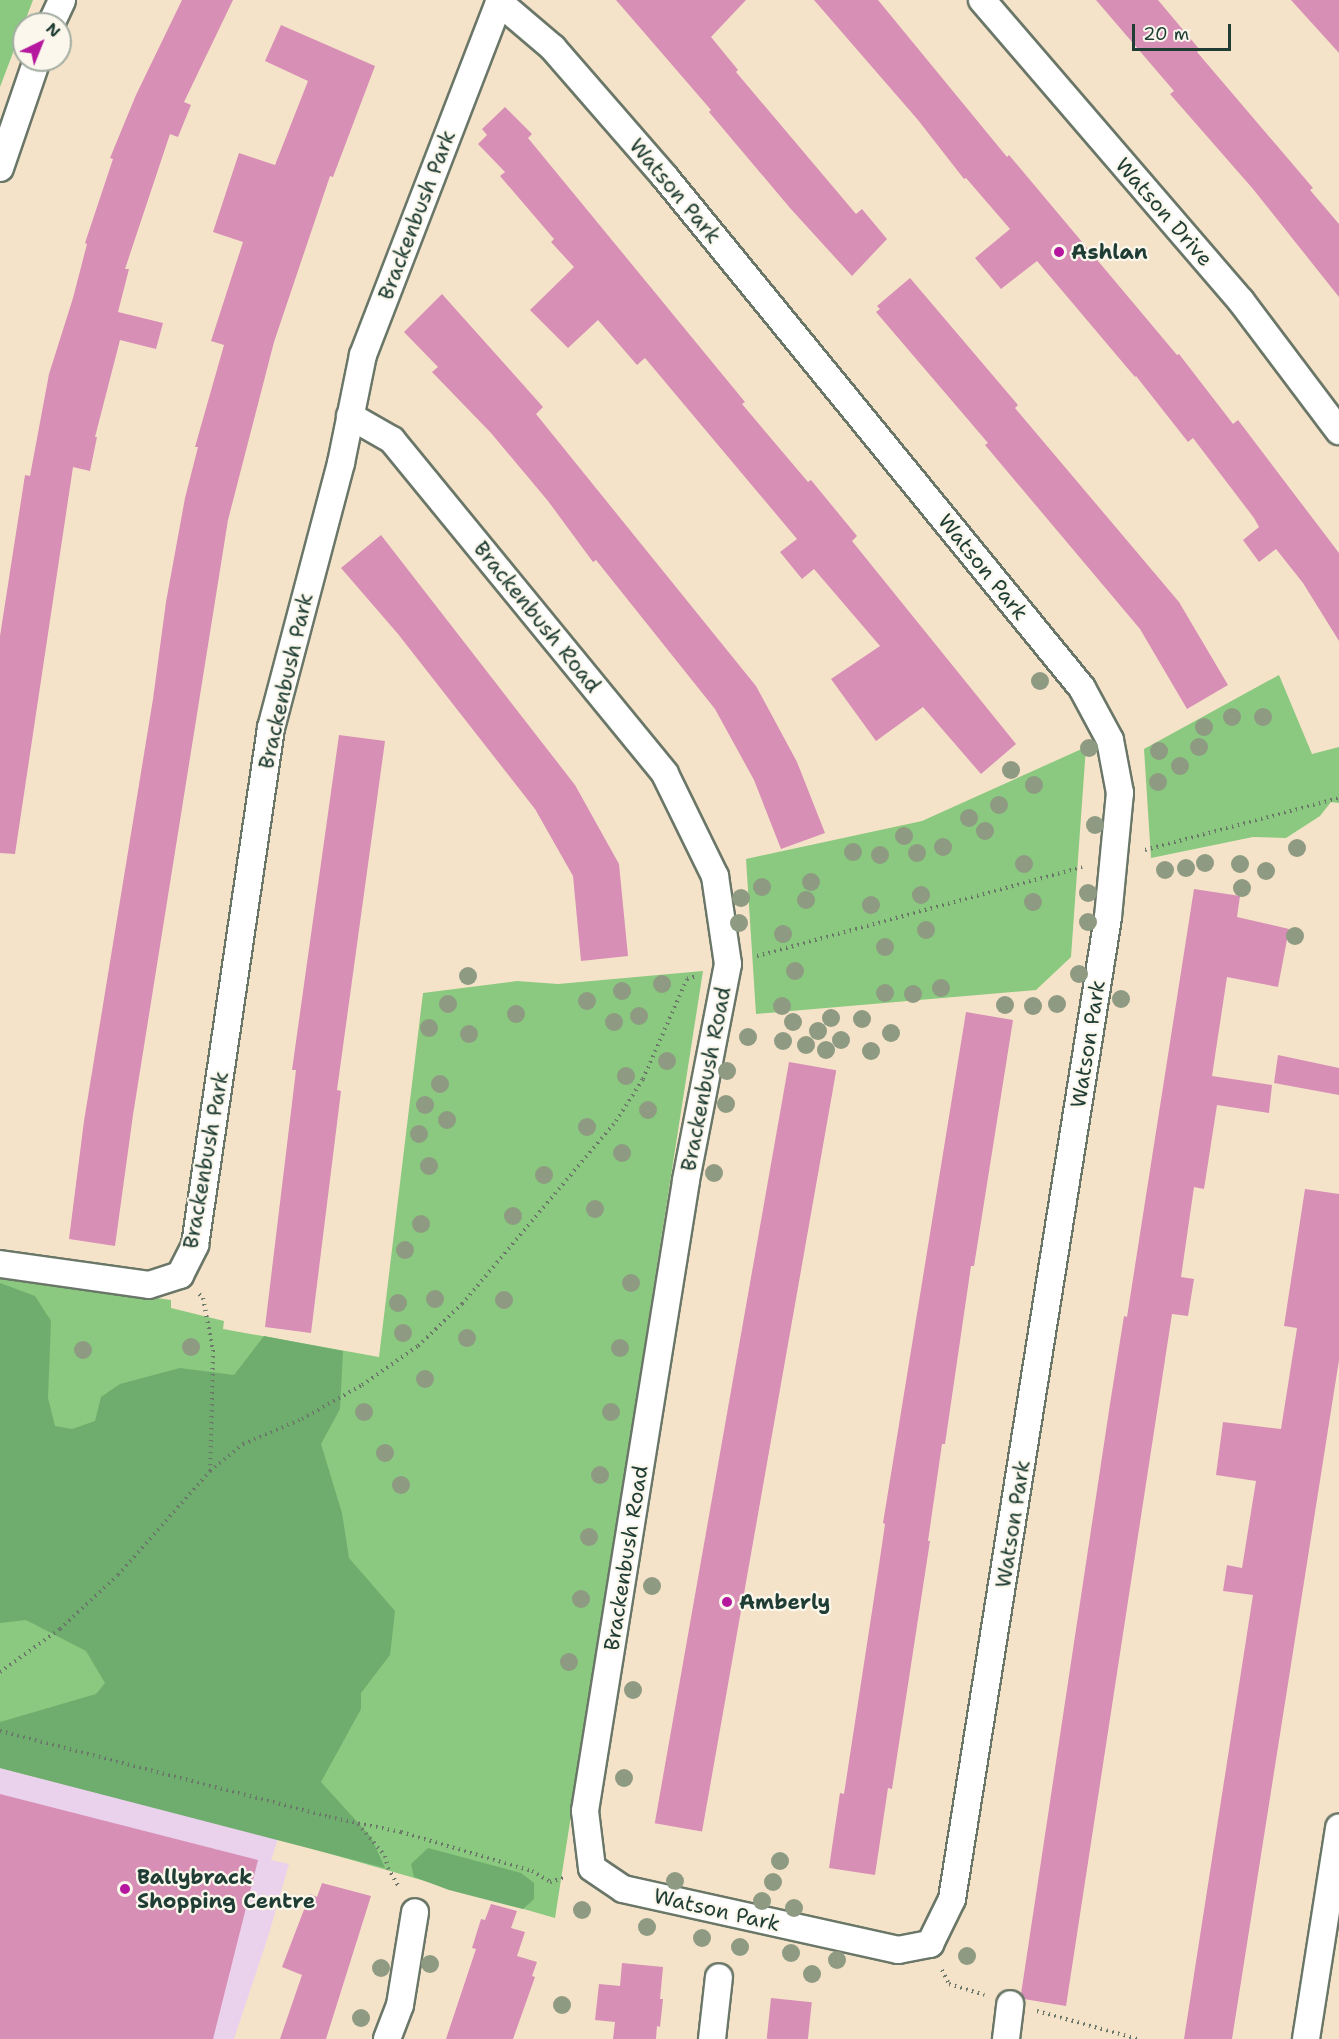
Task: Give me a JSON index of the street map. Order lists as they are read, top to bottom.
{
  "streets": {
    "street": [
      "Watson Park",
      "Watson Drive",
      "Brackenbush Park",
      "Brackenbush Road"
    ]
  },
  "crossings": [
    ["Watson Park", "Brackenbush Park"],
    ["Watson Park", "Brackenbush Road"],
    ["Brackenbush Park", "Brackenbush Road"]
  ],
  "places": ["Ashlan", "Amberly", "Ballybrack Shopping Centre"],
  "scale_bar": "20 m",
  "north": "top right"
}
